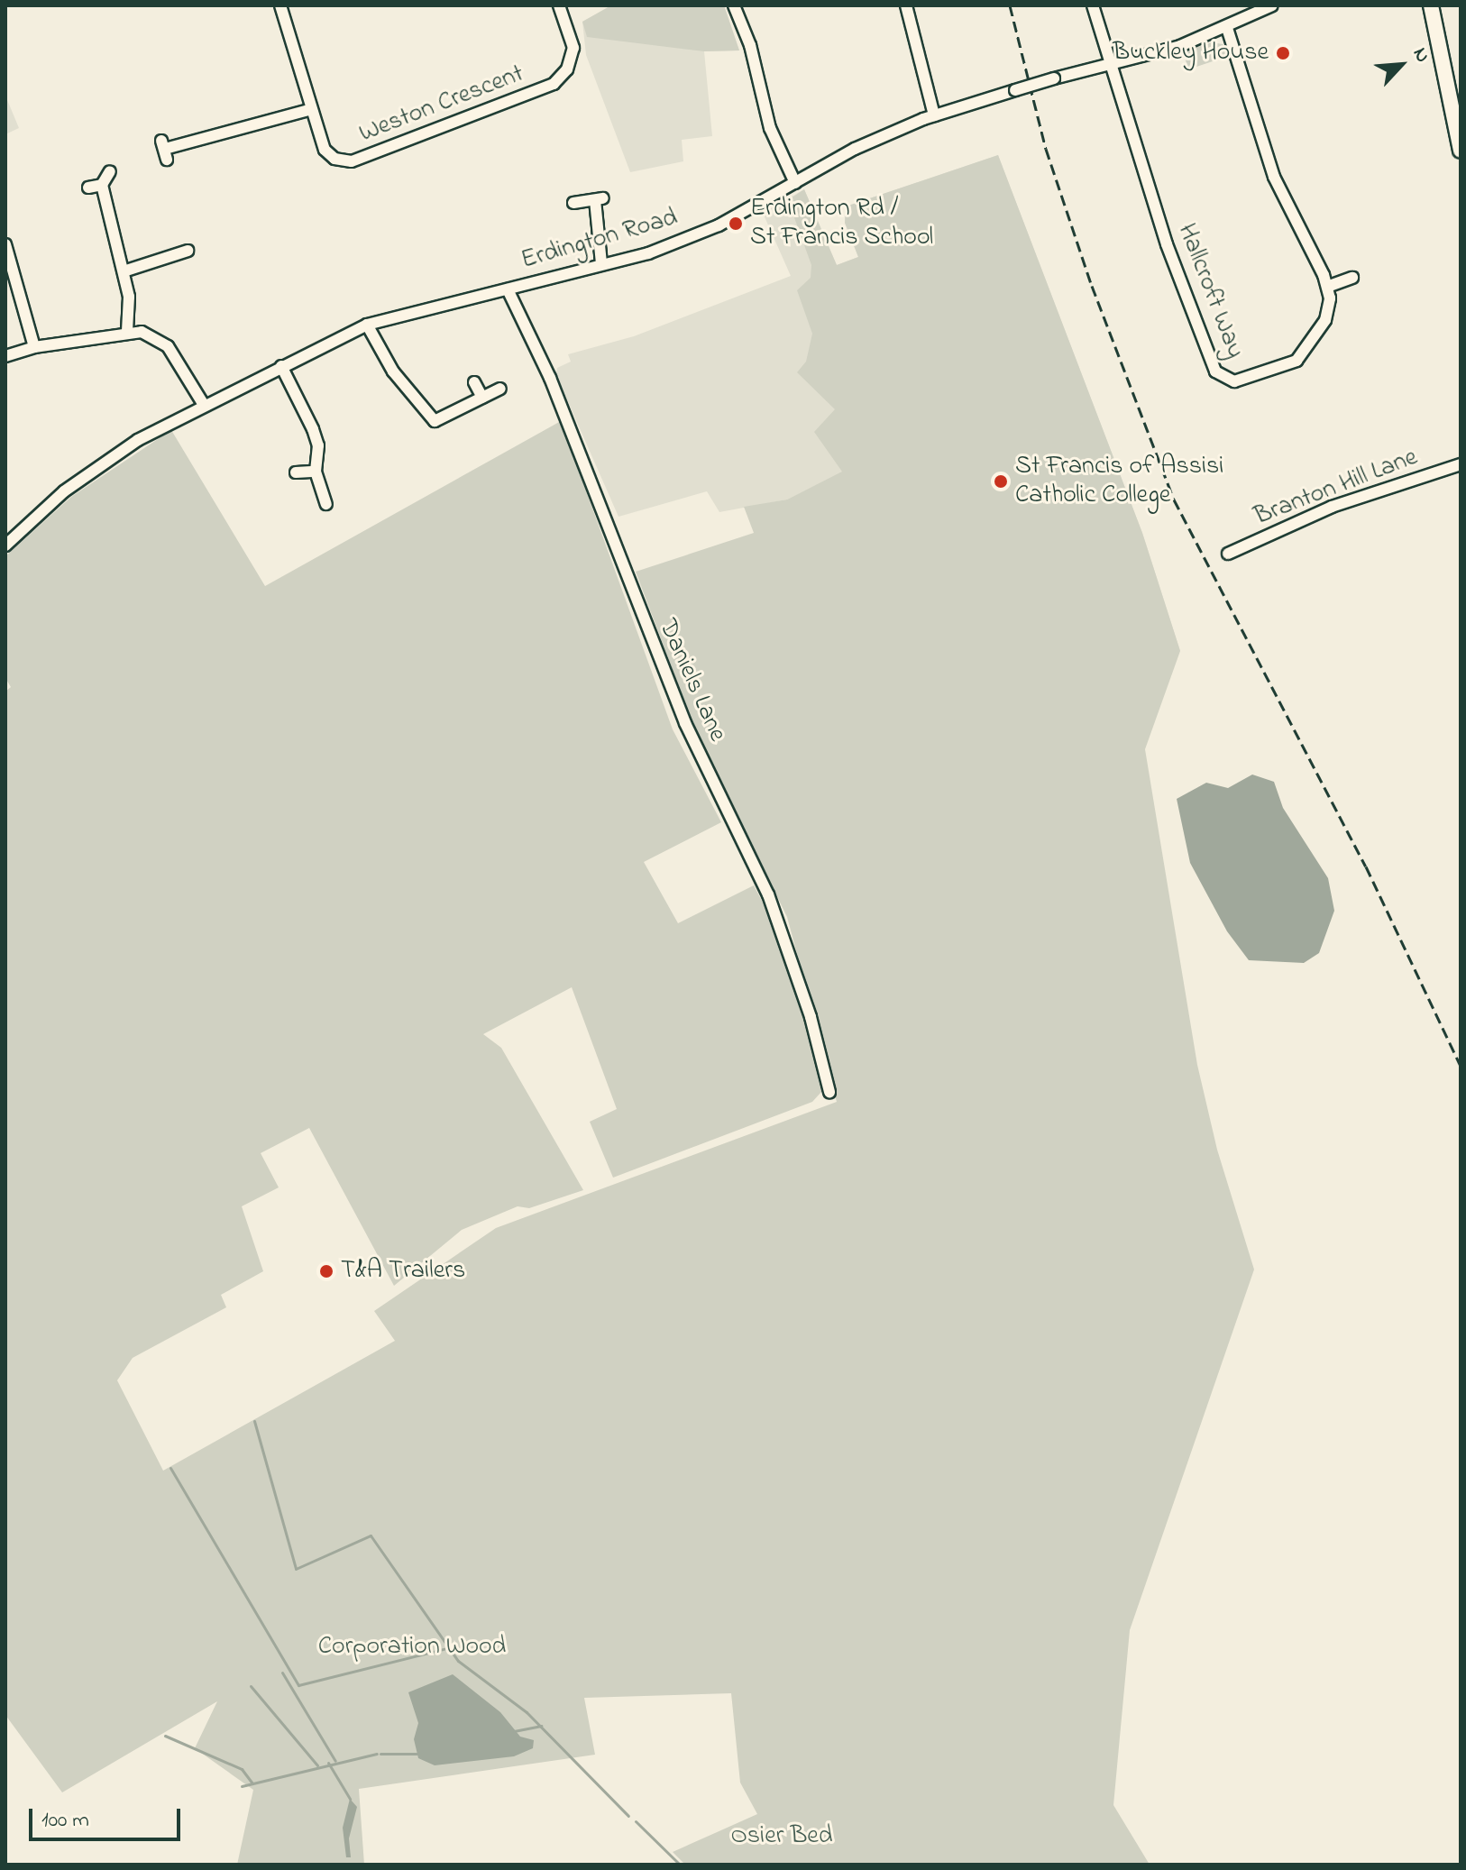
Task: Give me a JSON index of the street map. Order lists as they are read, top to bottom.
{
  "streets": {
    "street": [
      "Weston Crescent",
      "Erdington Road",
      "Hallcroft Way",
      "Branton Hill Lane",
      "Daniels Lane"
    ]
  },
  "crossings": [
    ["Erdington Road", "Hallcroft Way"],
    ["Erdington Road", "Daniels Lane"]
  ],
  "parks": ["Corporation Wood", "Osier Bed"],
  "places": [
    "Buckley House",
    "Erdington Rd / St Francis School",
    "St Francis of Assisi Catholic College",
    "T&A Trailers"
  ],
  "scale_bar": "100 m",
  "north": "top right"
}
